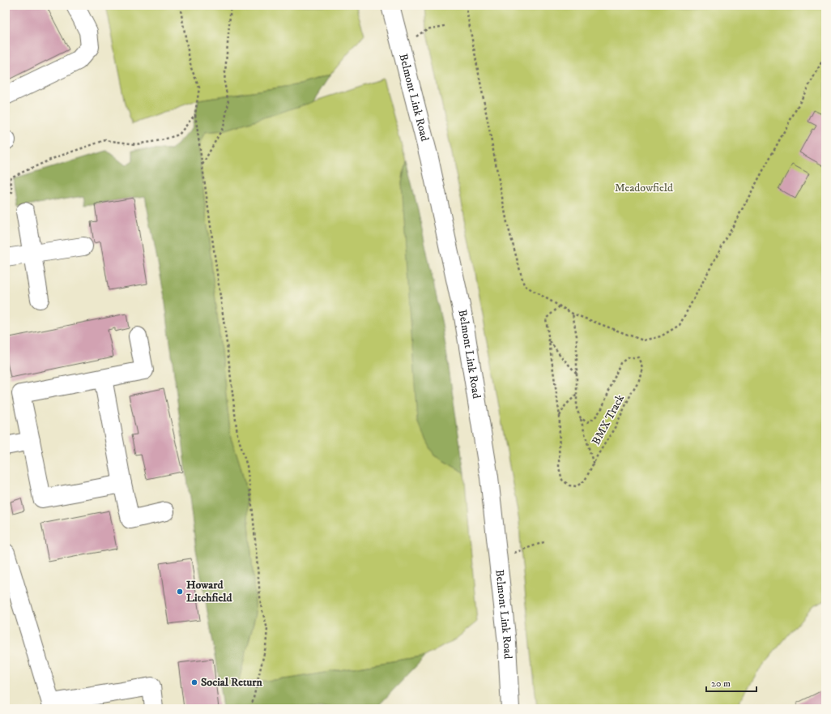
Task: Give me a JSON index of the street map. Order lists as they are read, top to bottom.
{
  "streets": {
    "street": ["Belmont Link Road"],
    "path": ["BMX Track"]
  },
  "parks": ["Meadowfield"],
  "places": ["Howard Litchfield", "Social Return"],
  "scale_bar": "20 m"
}
